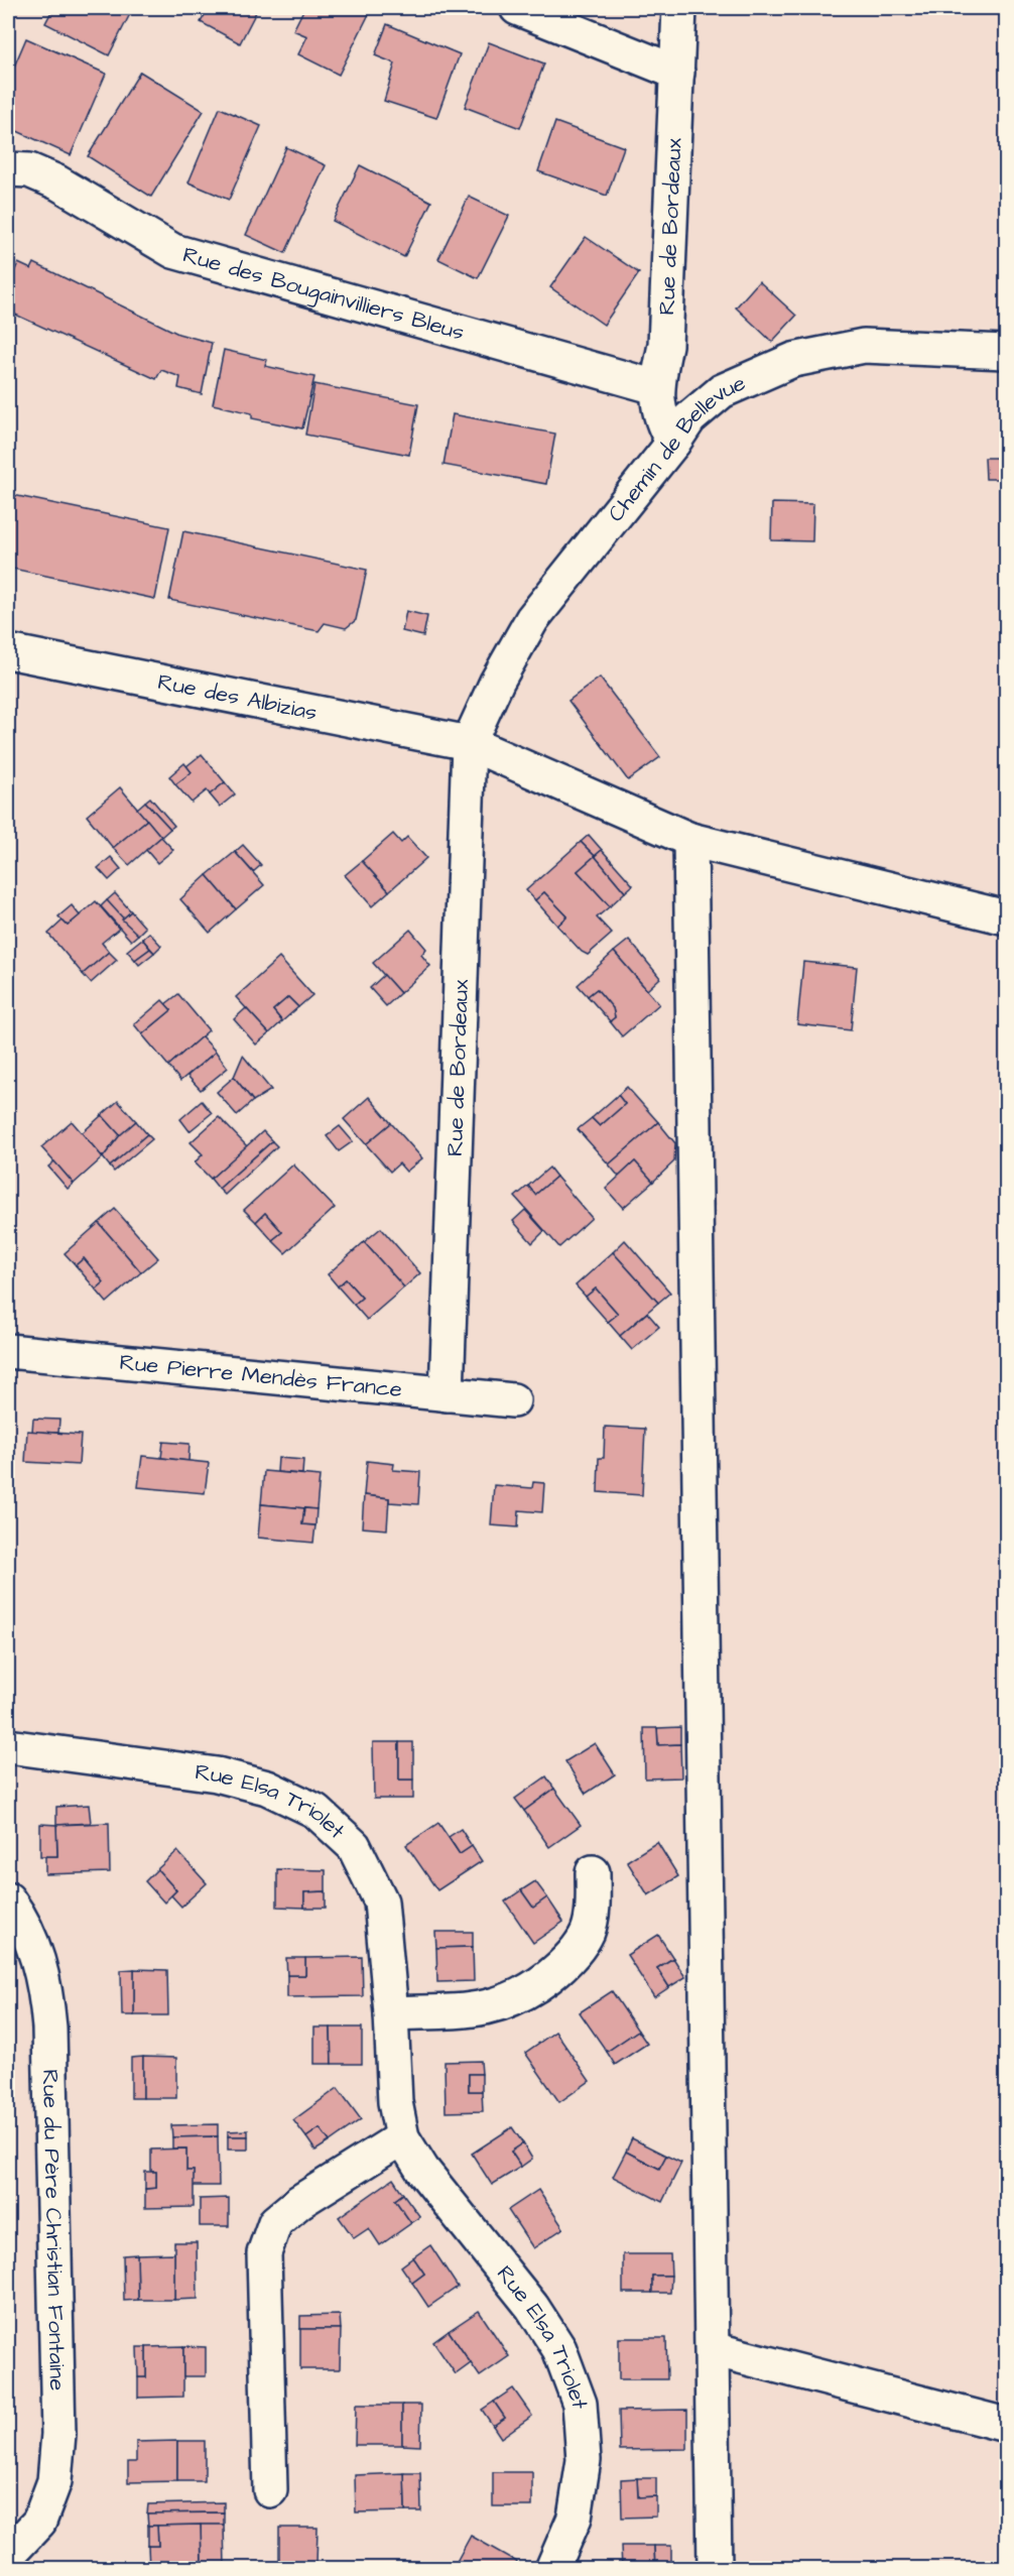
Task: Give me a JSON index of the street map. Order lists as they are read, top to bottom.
{
  "streets": {
    "street": [
      "Rue de Bordeaux",
      "Rue des Bougainvilliers Bleus",
      "Chemin de Bellevue",
      "Rue des Albizias",
      "Rue Pierre Mendès France",
      "Rue Elsa Triolet",
      "Rue du Père Christian Fontaine"
    ]
  },
  "crossings": [
    ["Rue de Bordeaux", "Rue des Bougainvilliers Bleus"],
    ["Rue de Bordeaux", "Chemin de Bellevue"],
    ["Rue de Bordeaux", "Rue des Albizias"],
    ["Rue de Bordeaux", "Rue Pierre Mendès France"],
    ["Chemin de Bellevue", "Rue des Albizias"]
  ]
}
